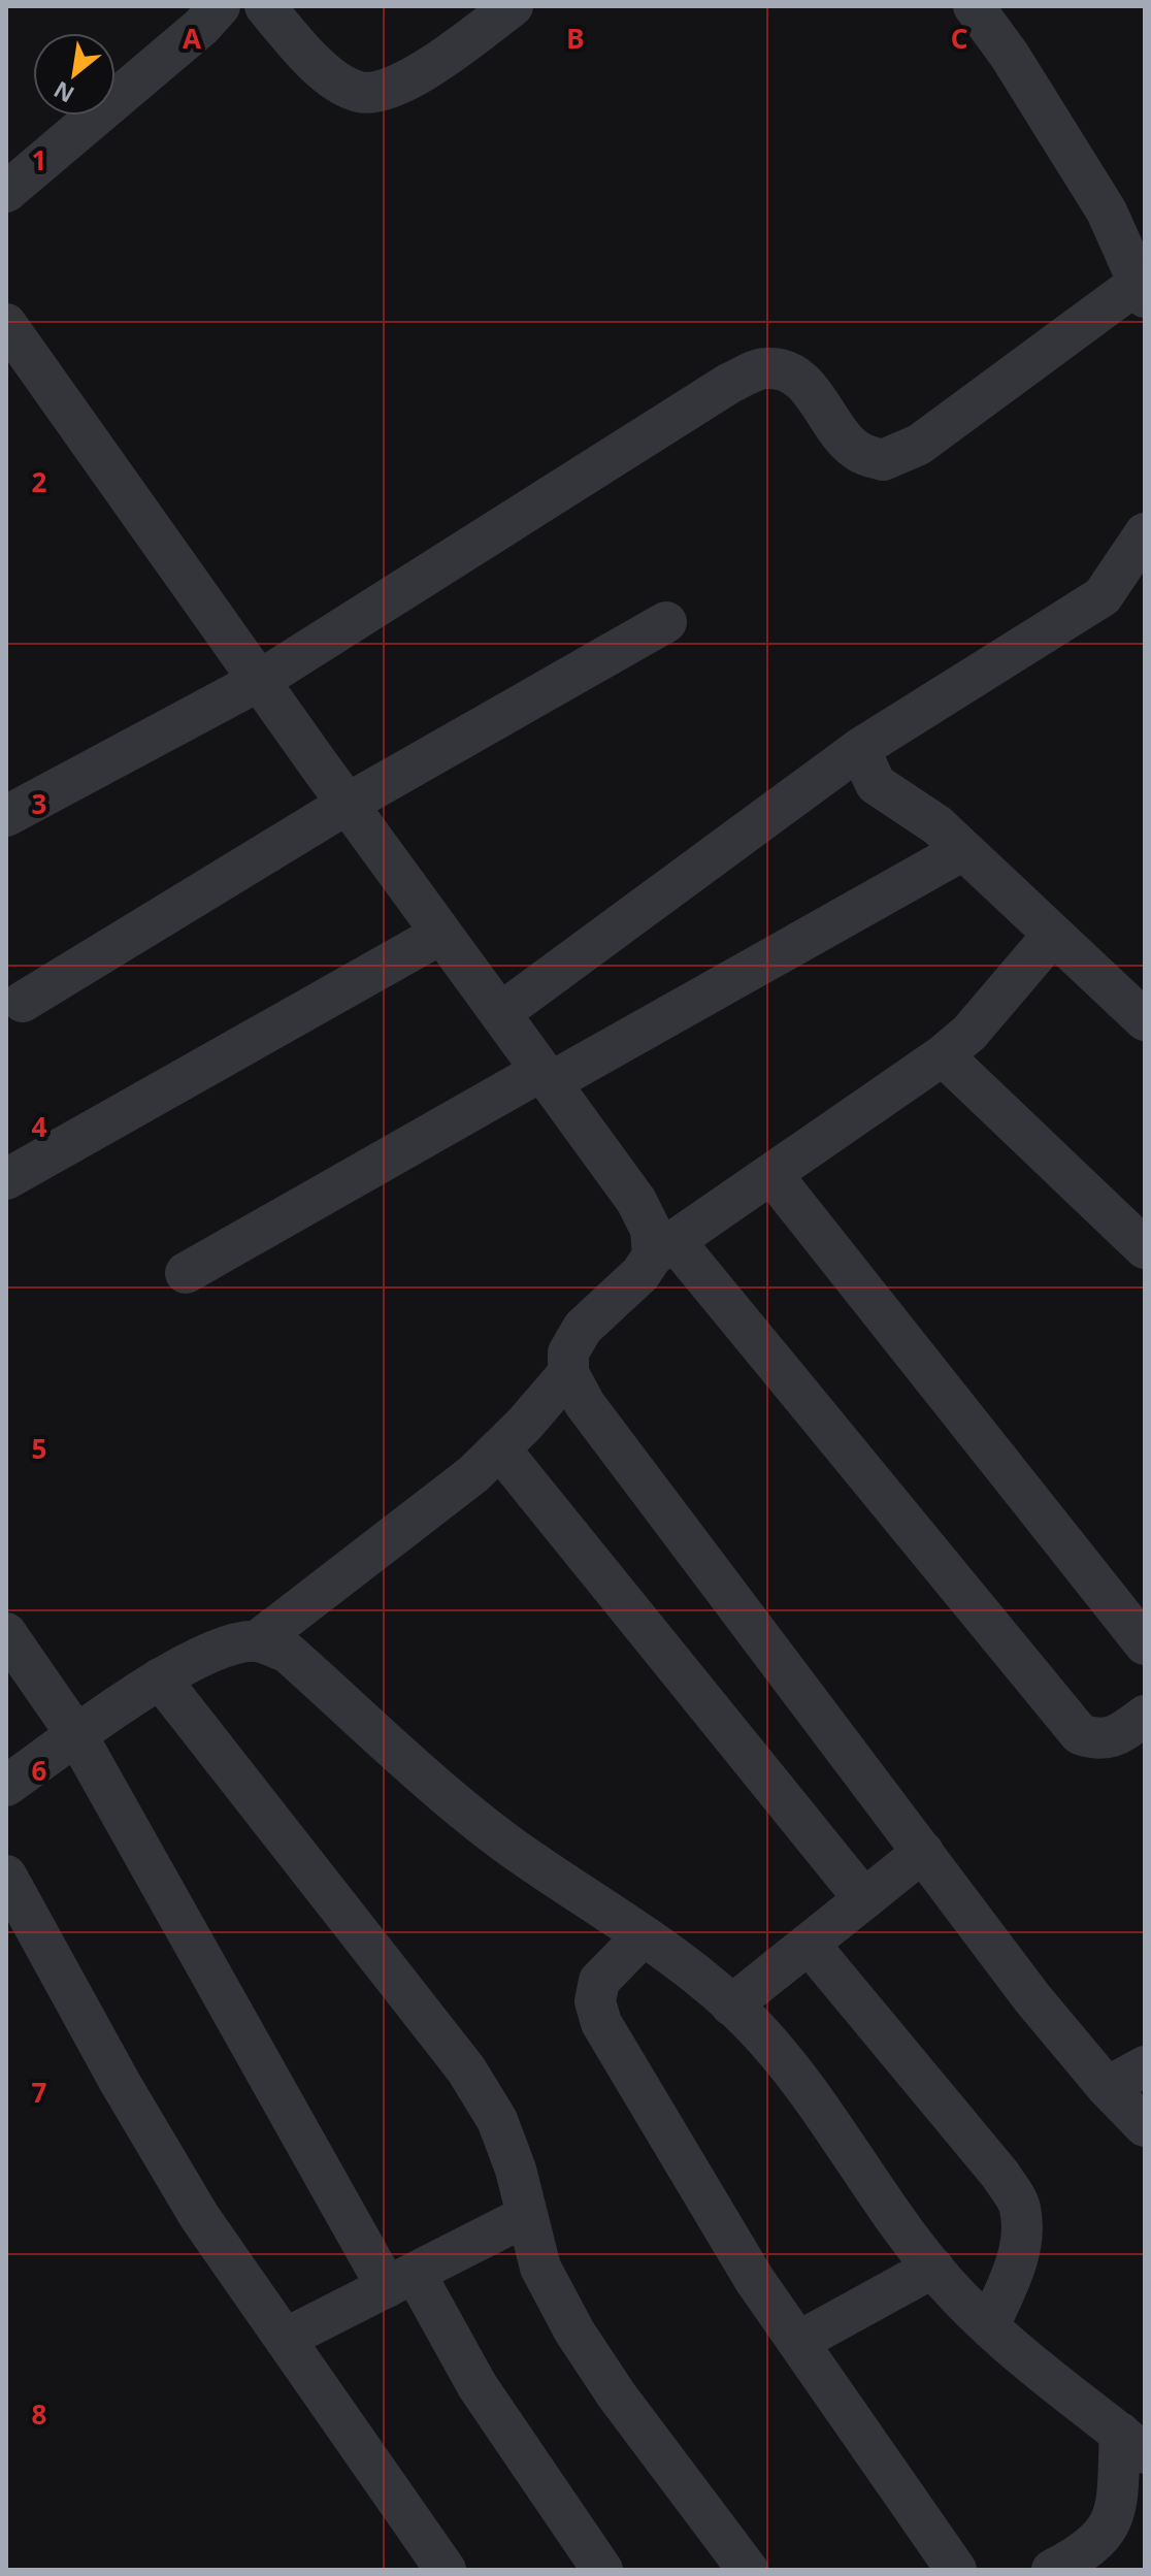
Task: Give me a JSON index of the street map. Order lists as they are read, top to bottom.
{
  "north": "bottom left",
  "grid": {
    "columns": ["A", "B", "C"],
    "rows": [
      "1",
      "2",
      "3",
      "4",
      "5",
      "6",
      "7",
      "8"
    ]
  }
}
